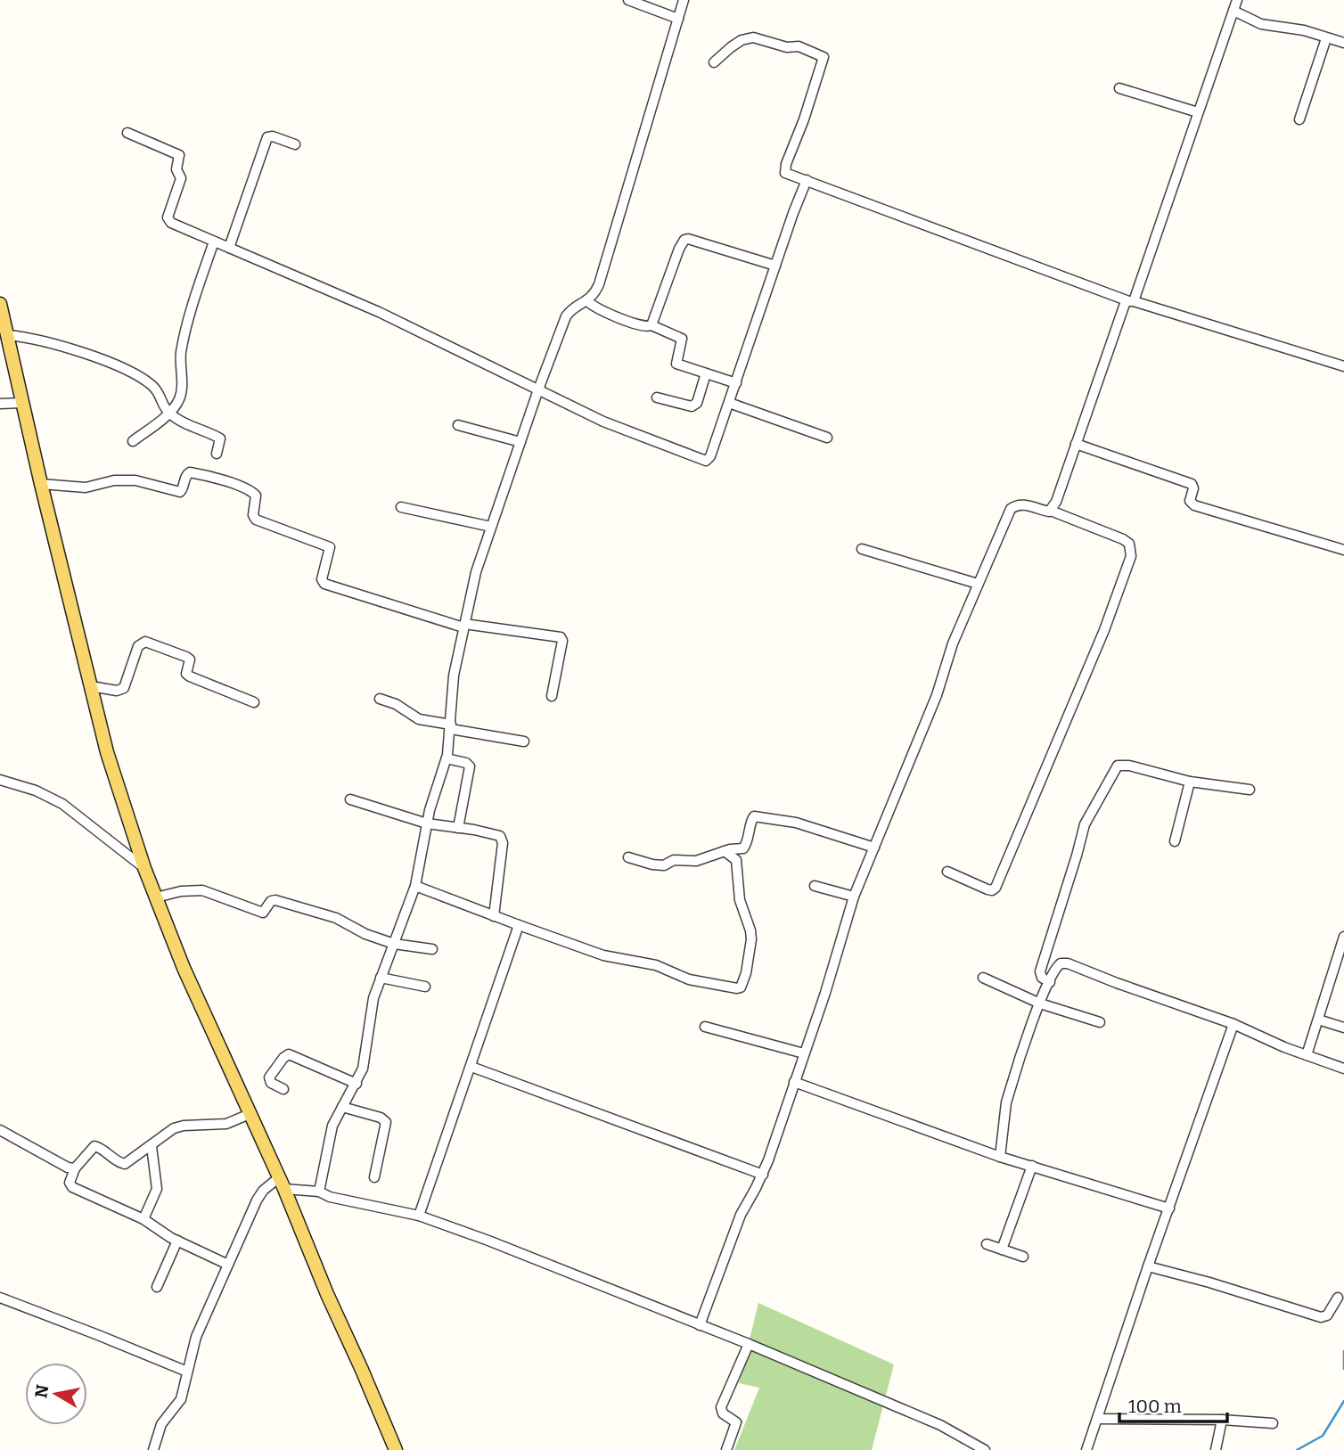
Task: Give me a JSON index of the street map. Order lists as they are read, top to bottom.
{
  "scale_bar": "100 m",
  "north": "left"
}
